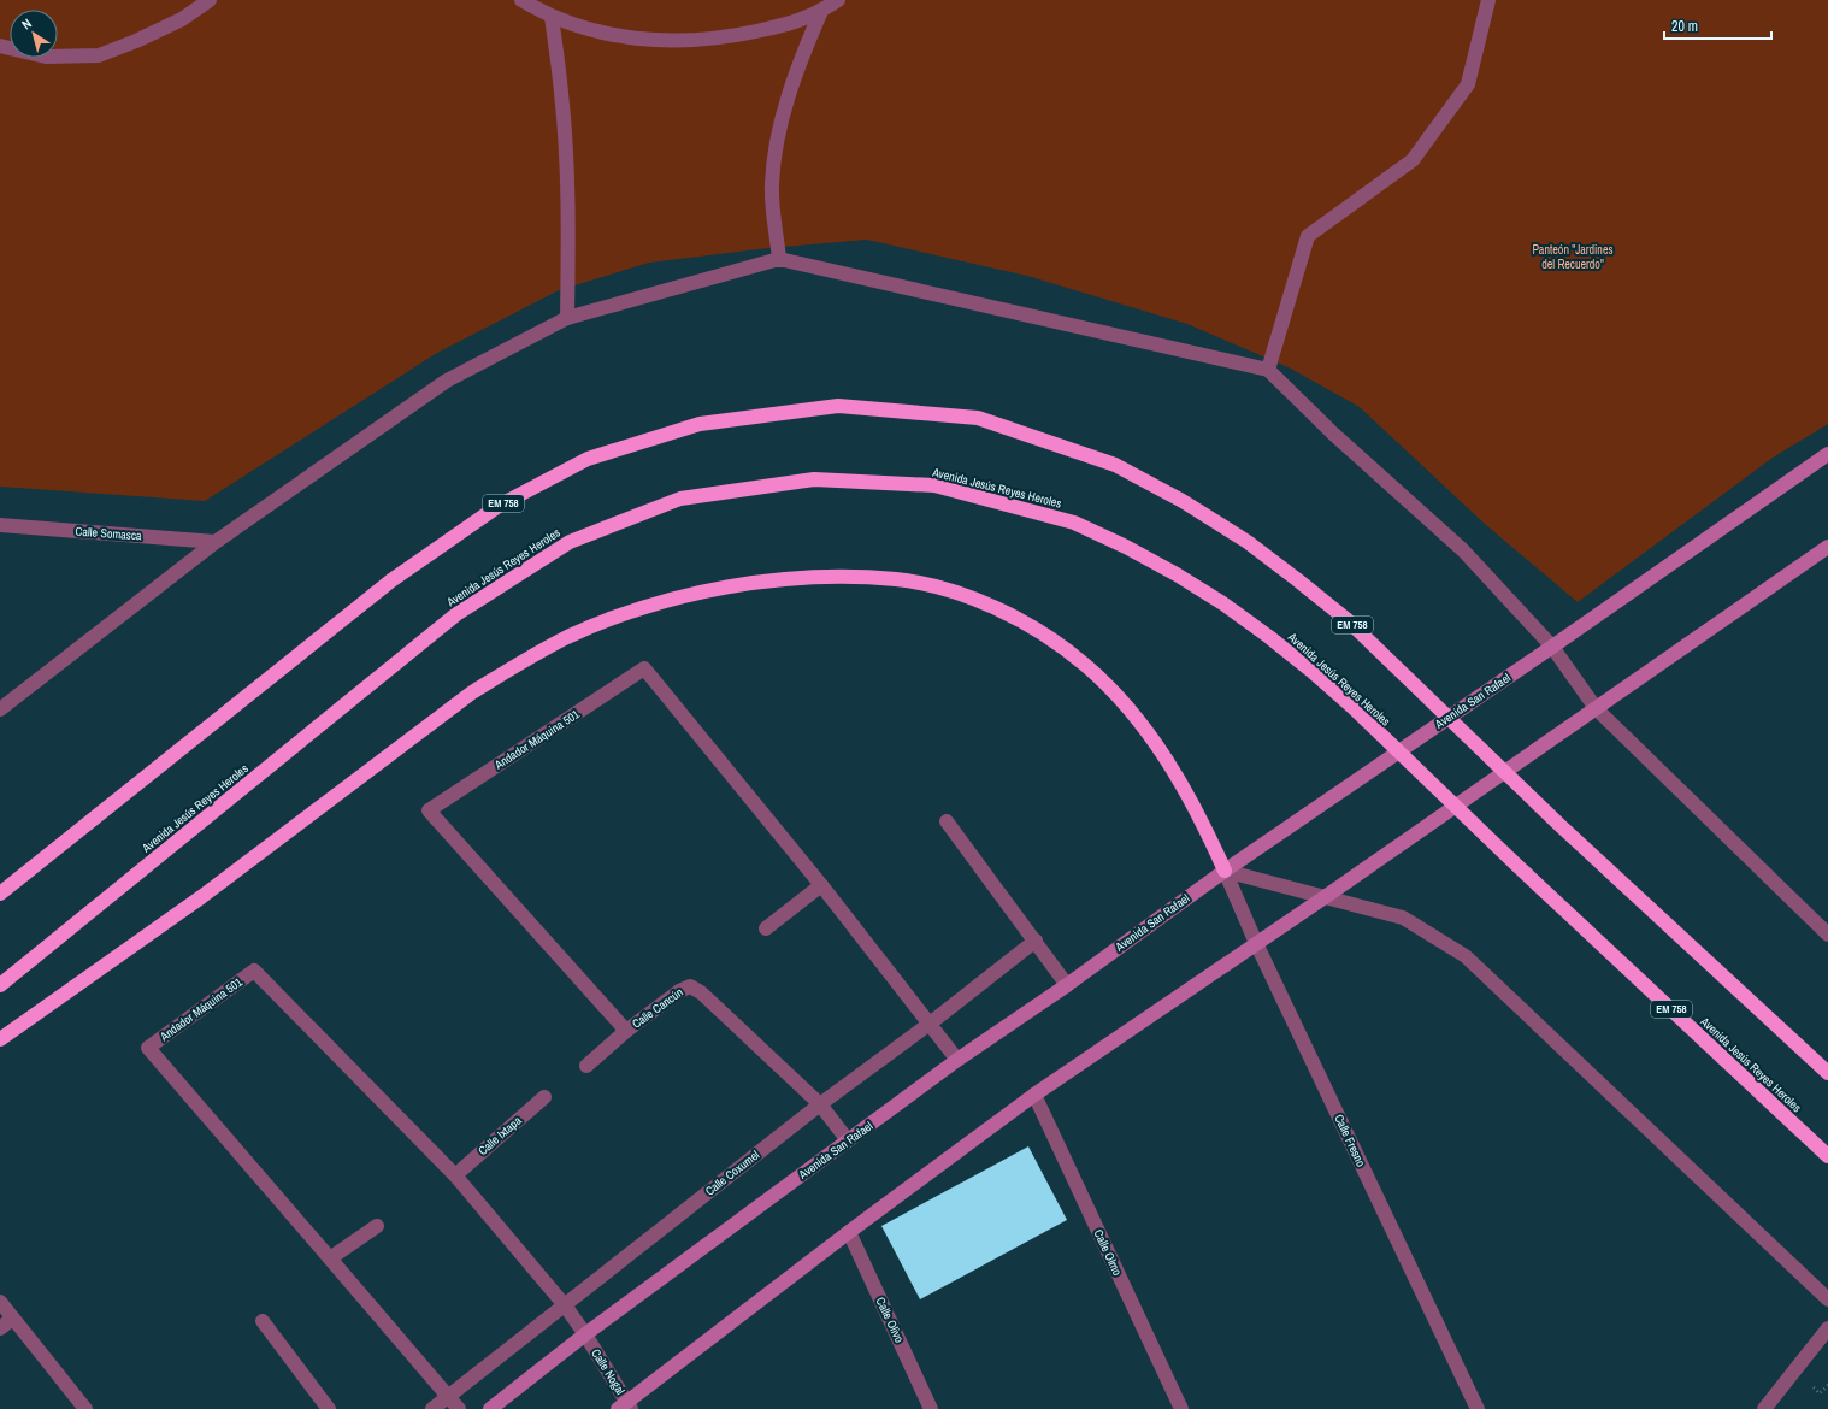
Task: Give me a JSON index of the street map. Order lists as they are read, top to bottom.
{
  "streets": {
    "highway": ["Avenida Jesús Reyes Heroles", "EM 758"],
    "main road": ["Avenida San Rafael"],
    "street": [
      "Calle Somasca",
      "Andador Máquina 501",
      "Calle Cancún",
      "Calle Ixtapa",
      "Calle Fresno",
      "Calle Coxumel",
      "Calle Olmo",
      "Calle Olivo",
      "Calle Nogal"
    ]
  },
  "crossings": [
    ["Avenida San Rafael", "Calle Fresno"],
    ["Avenida San Rafael", "Calle Nogal"],
    ["Andador Máquina 501", "Calle Cancún"],
    ["Andador Máquina 501", "Calle Nogal"],
    ["Calle Cancún", "Calle Coxumel"],
    ["Calle Ixtapa", "Calle Nogal"],
    ["Calle Coxumel", "Calle Nogal"]
  ],
  "parks": ["Panteón \"Jardines del Recuerdo\""],
  "scale_bar": "20 m",
  "north": "top left"
}
